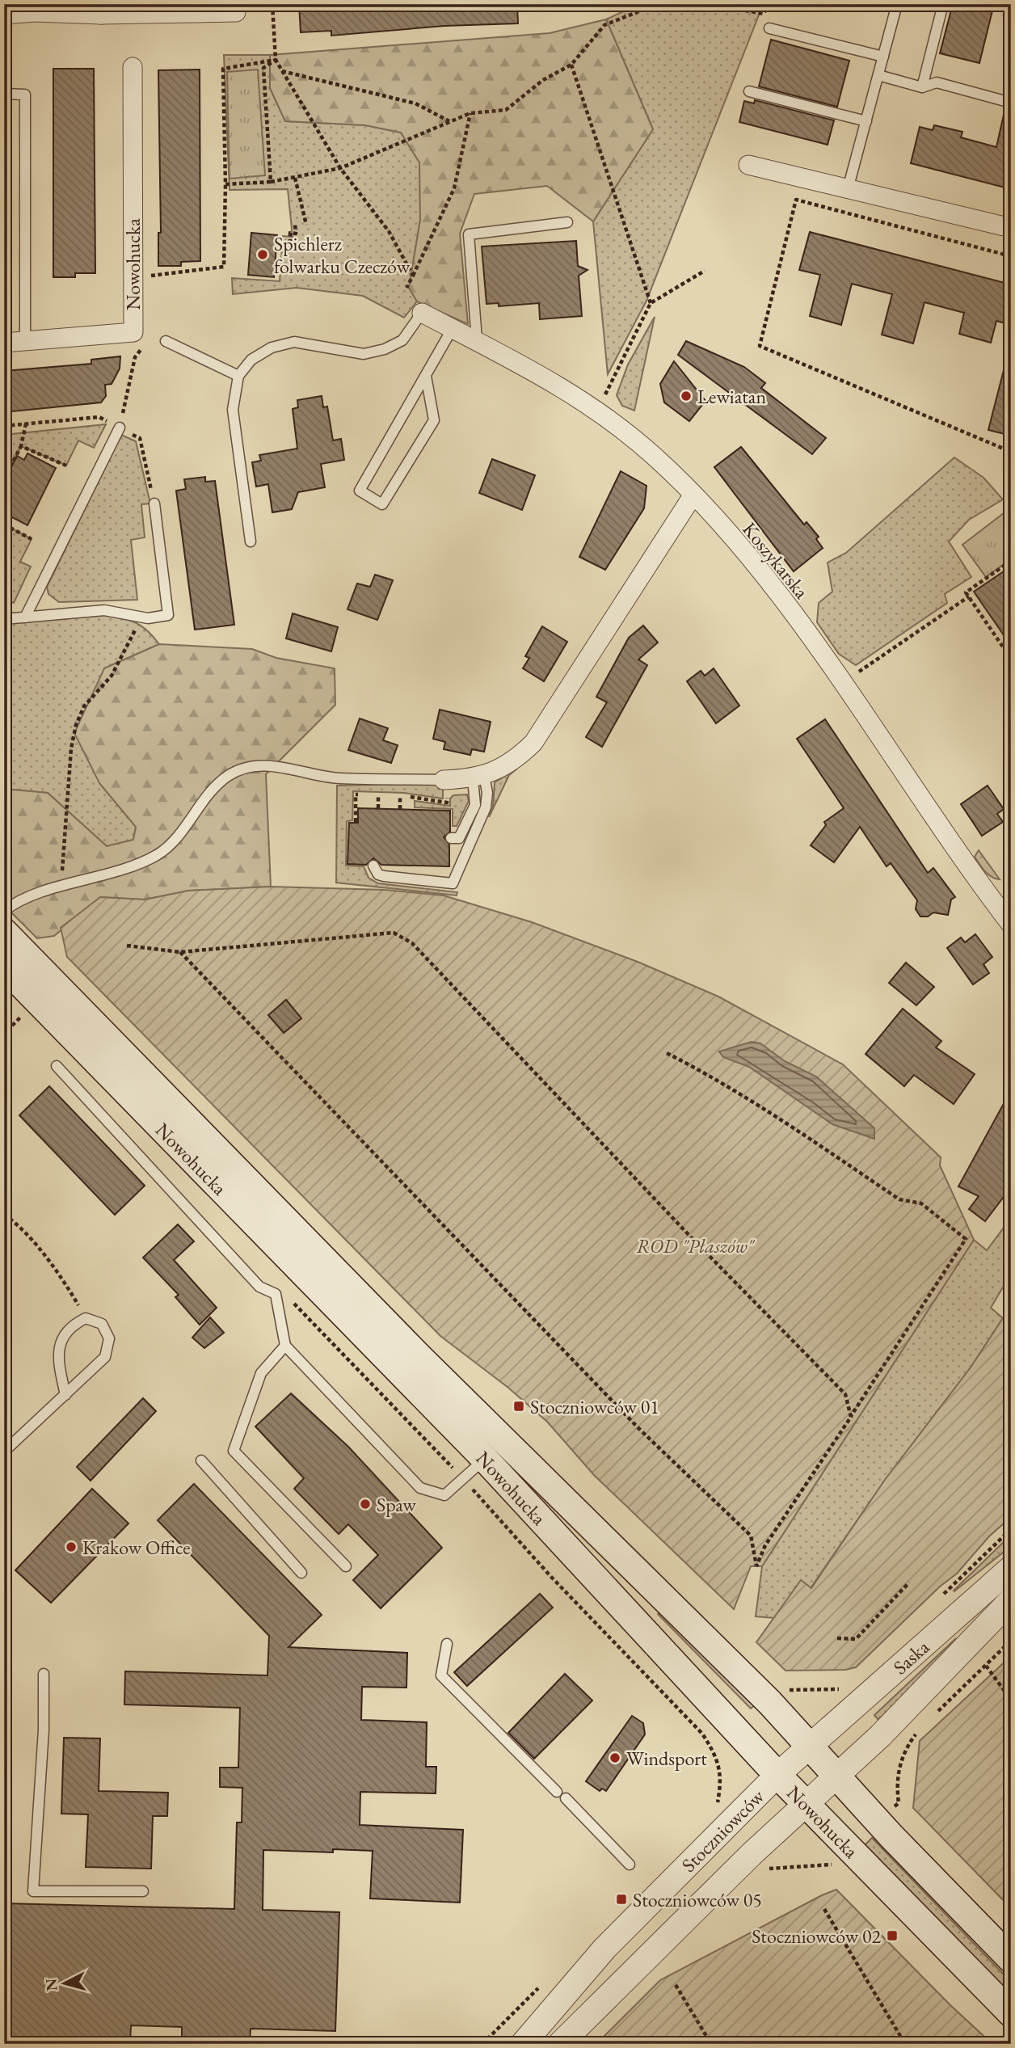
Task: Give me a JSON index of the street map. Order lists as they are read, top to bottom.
{
  "streets": {
    "main road": ["Nowohucka"],
    "street": ["Koszykarska", "Saska", "Stoczniowców"]
  },
  "crossings": [
    ["Nowohucka", "Saska"],
    ["Nowohucka", "Stoczniowców"],
    ["Saska", "Stoczniowców"]
  ],
  "parks": ["ROD \"Płaszów\""],
  "places": {
    "other": [
      "Spichlerz folwarku Czeczów",
      "Lewiatan",
      "Spaw",
      "Krakow Office",
      "Windsport"
    ],
    "transit": ["Stoczniowców 01", "Stoczniowców 05", "Stoczniowców 02"]
  },
  "north": "left"
}
